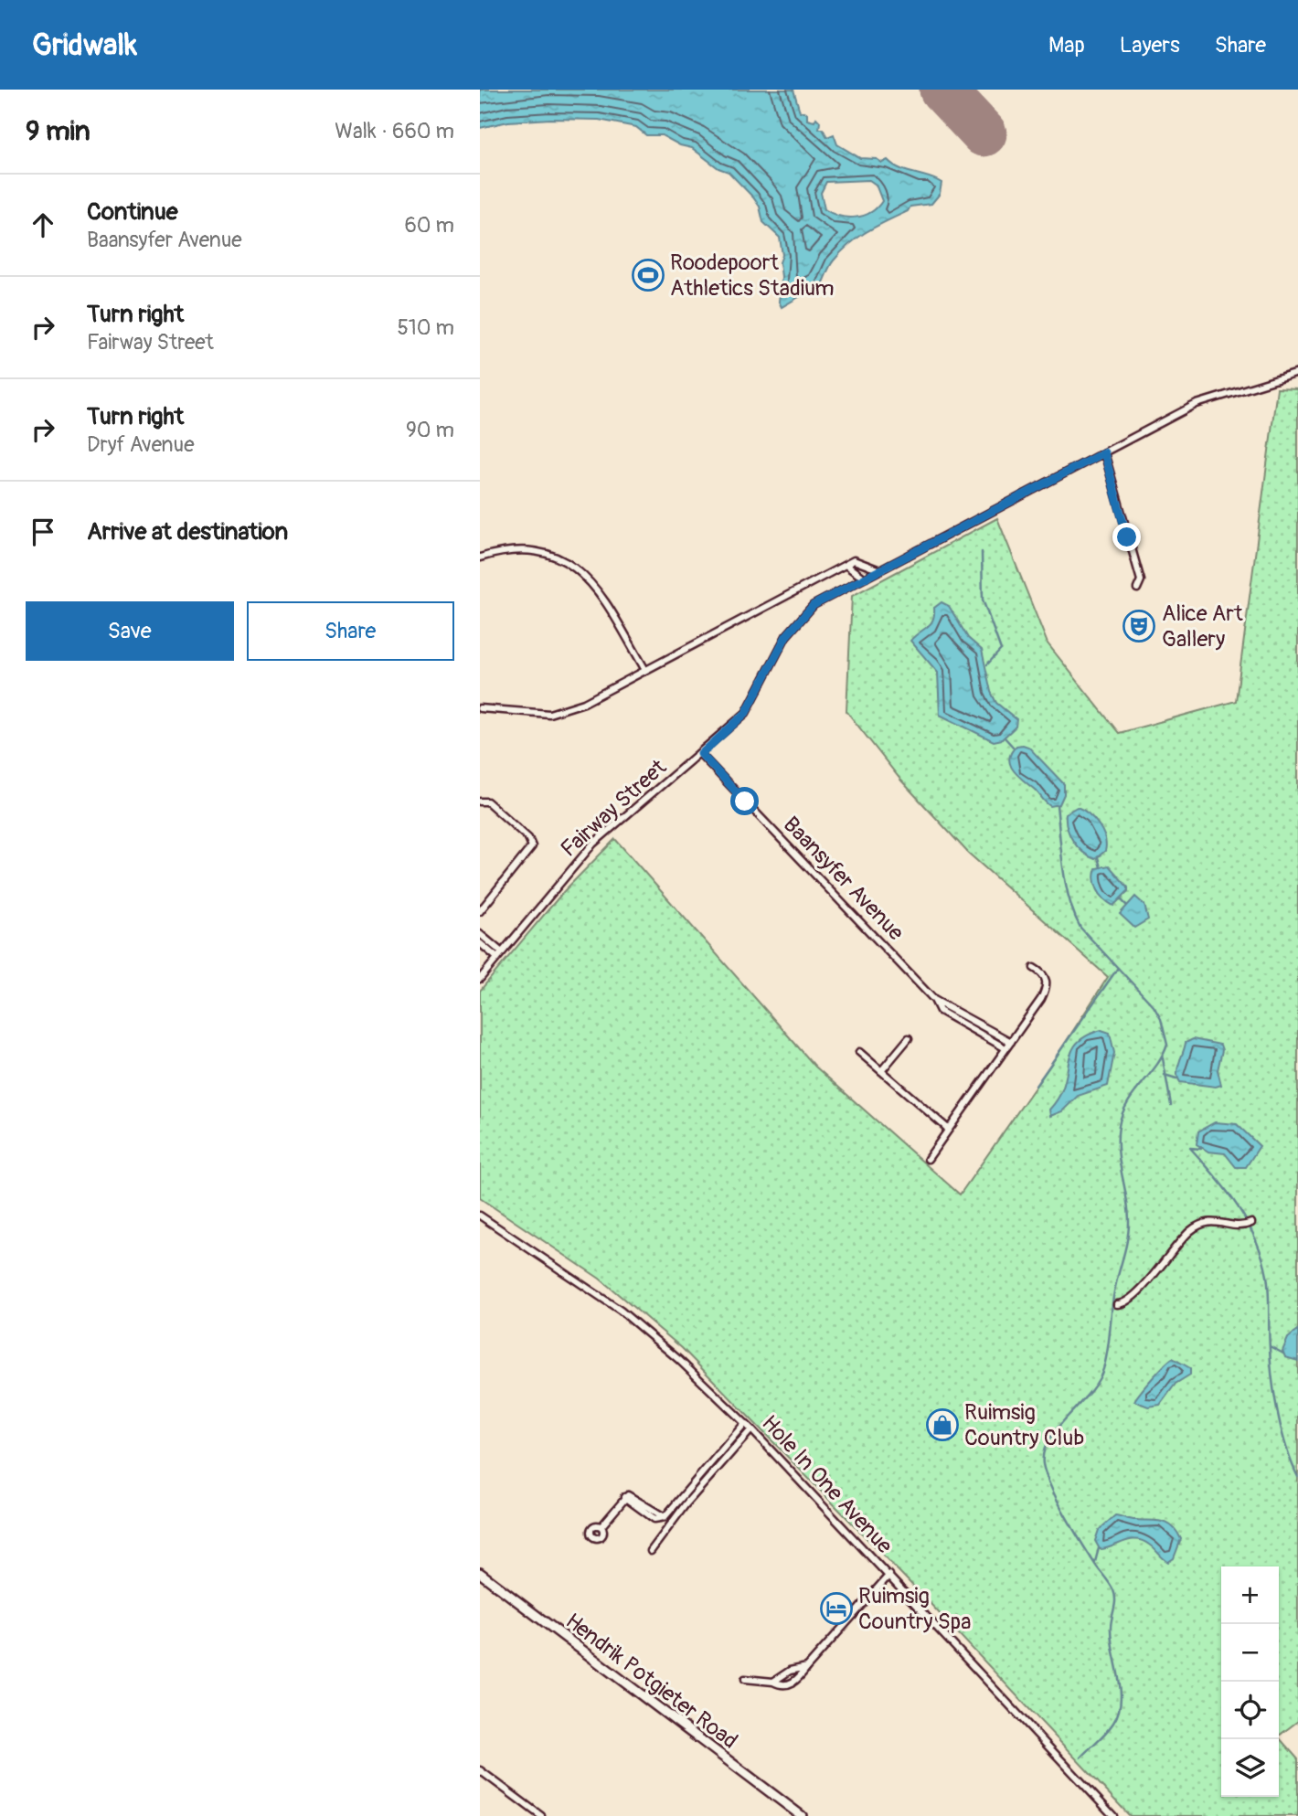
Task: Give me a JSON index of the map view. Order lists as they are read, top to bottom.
{
  "streets": {
    "main road": ["Hendrik Potgieter Road"],
    "street": ["Fairway Street", "Baansyfer Avenue", "Hole In One Avenue"]
  },
  "crossings": [
    ["Fairway Street", "Baansyfer Avenue"]
  ],
  "places": {
    "sports": ["Roodepoort Athletics Stadium"],
    "theatre": ["Alice Art Gallery"],
    "shop": ["Ruimsig Country Club"],
    "hotel": ["Ruimsig Country Spa"]
  },
  "page": {
    "header": "Gridwalk",
    "nav": ["Map", "Layers", "Share"],
    "heading": ["9 min", "Walk · 660 m"],
    "list": [
      ["Continue", "Baansyfer Avenue", "60 m"],
      ["Turn right", "Fairway Street", "510 m"],
      ["Turn right", "Dryf Avenue", "90 m"],
      "Arrive at destination"
    ],
    "buttons": ["Save", "Share"],
    "map_buttons": ["+", "−"]
  }
}
